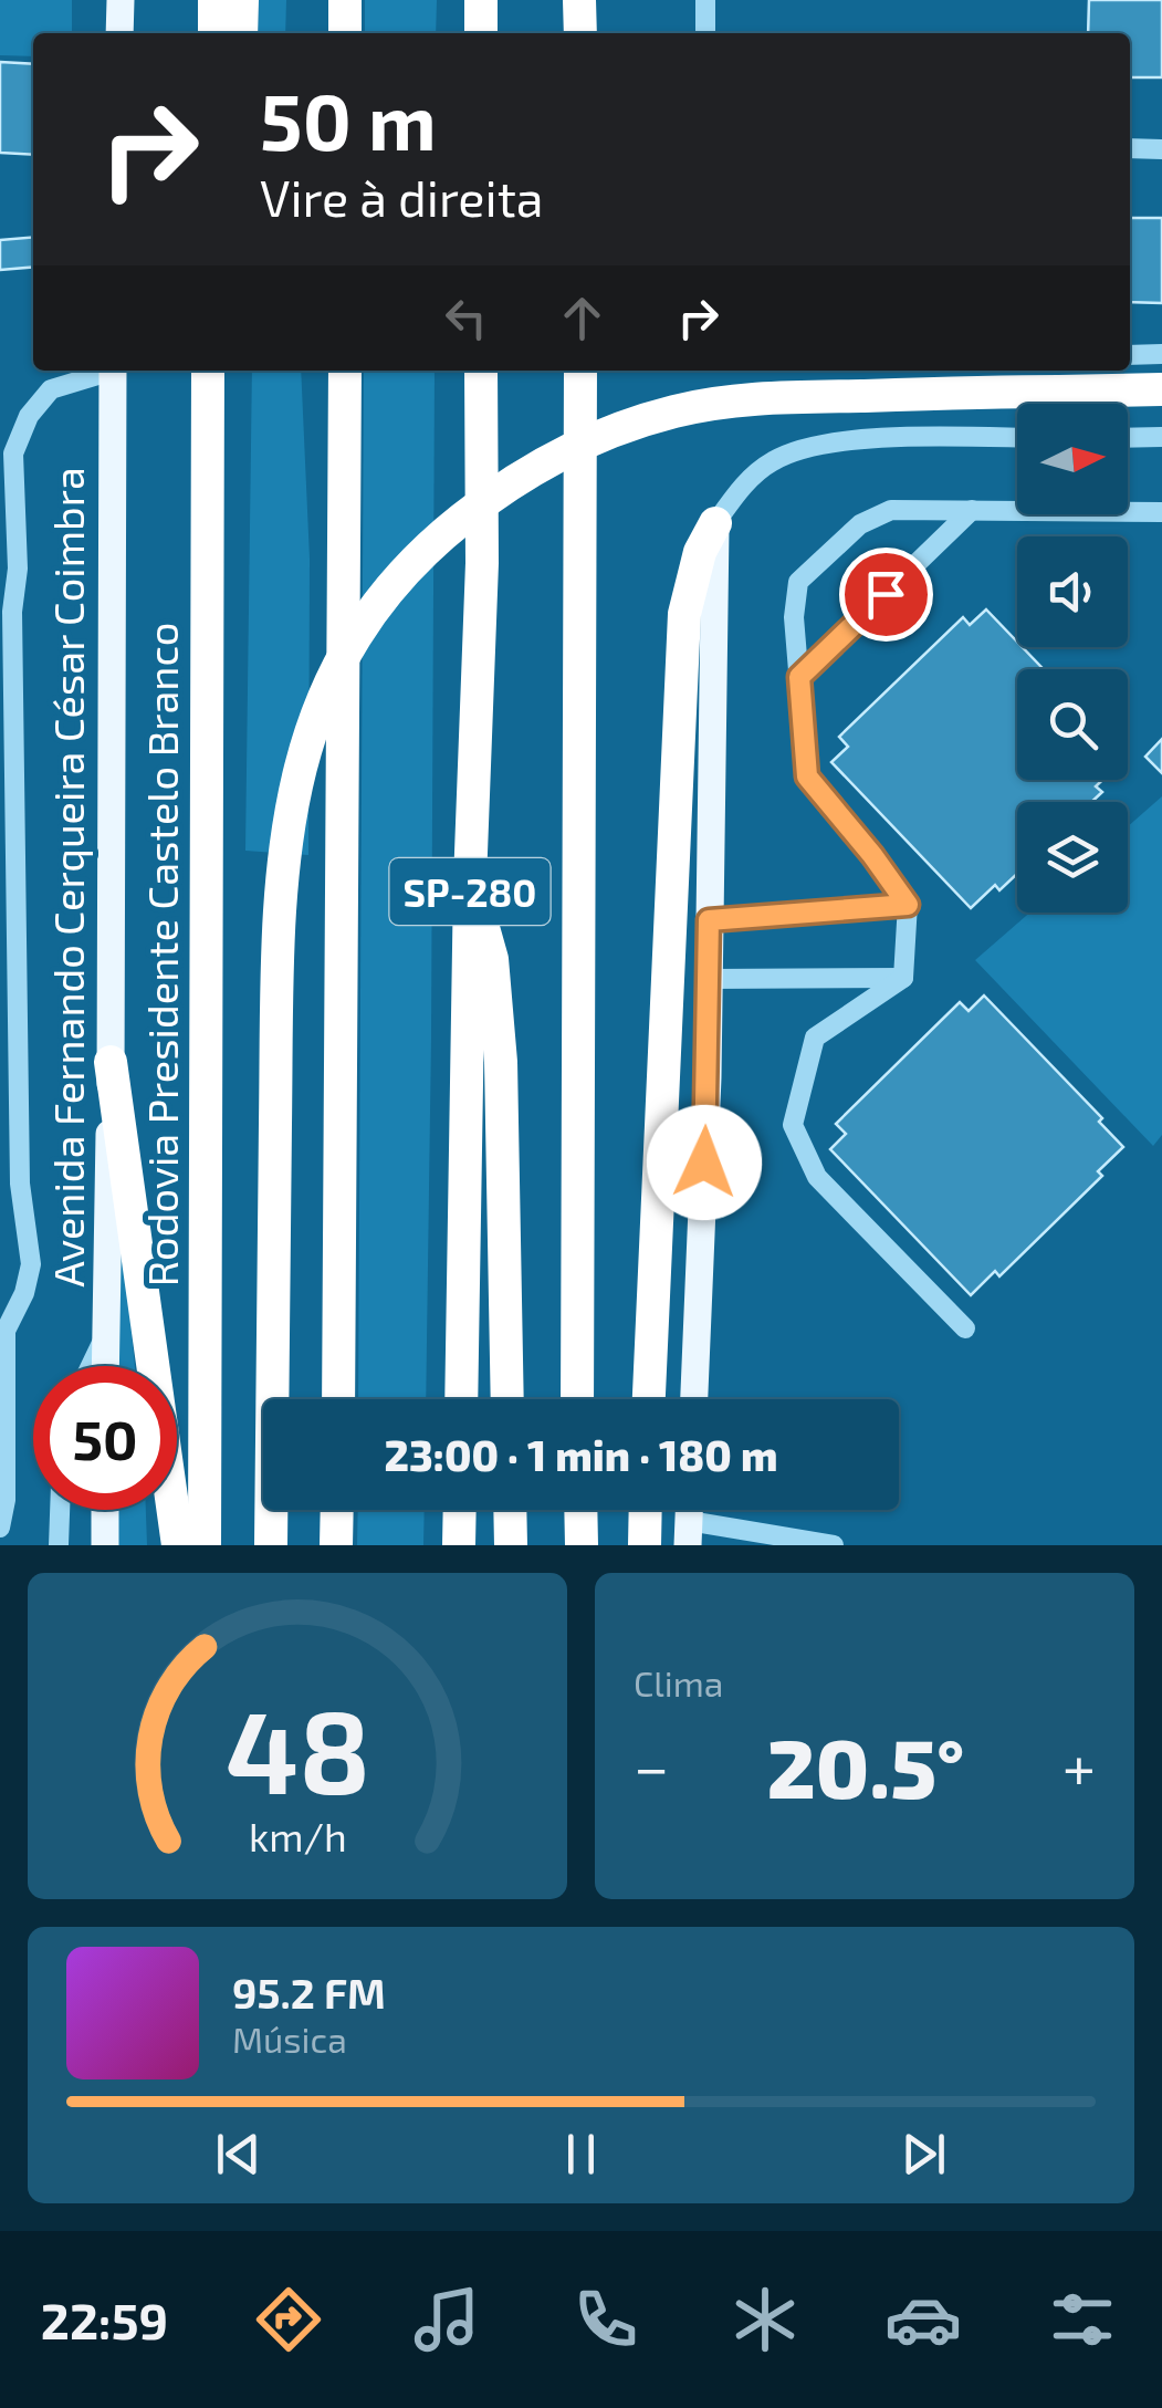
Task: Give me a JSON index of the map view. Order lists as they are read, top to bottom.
{
  "streets": {
    "highway": ["SP-280", "Rodovia Presidente Castelo Branco"],
    "main road": ["Avenida Fernando Cerqueira César Coimbra"]
  },
  "north": "right",
  "page": {
    "turn": ["50 m", "Vire à direita"],
    "limit": "50",
    "trip": "23:00 · 1 min · 180 m",
    "tile": "Clima",
    "heat": ["−", "20.5°", "+"],
    "song": ["95.2 FM", "Música"],
    "tabs": "22:59",
    "gauge": ["48", "km/h"]
  }
}
